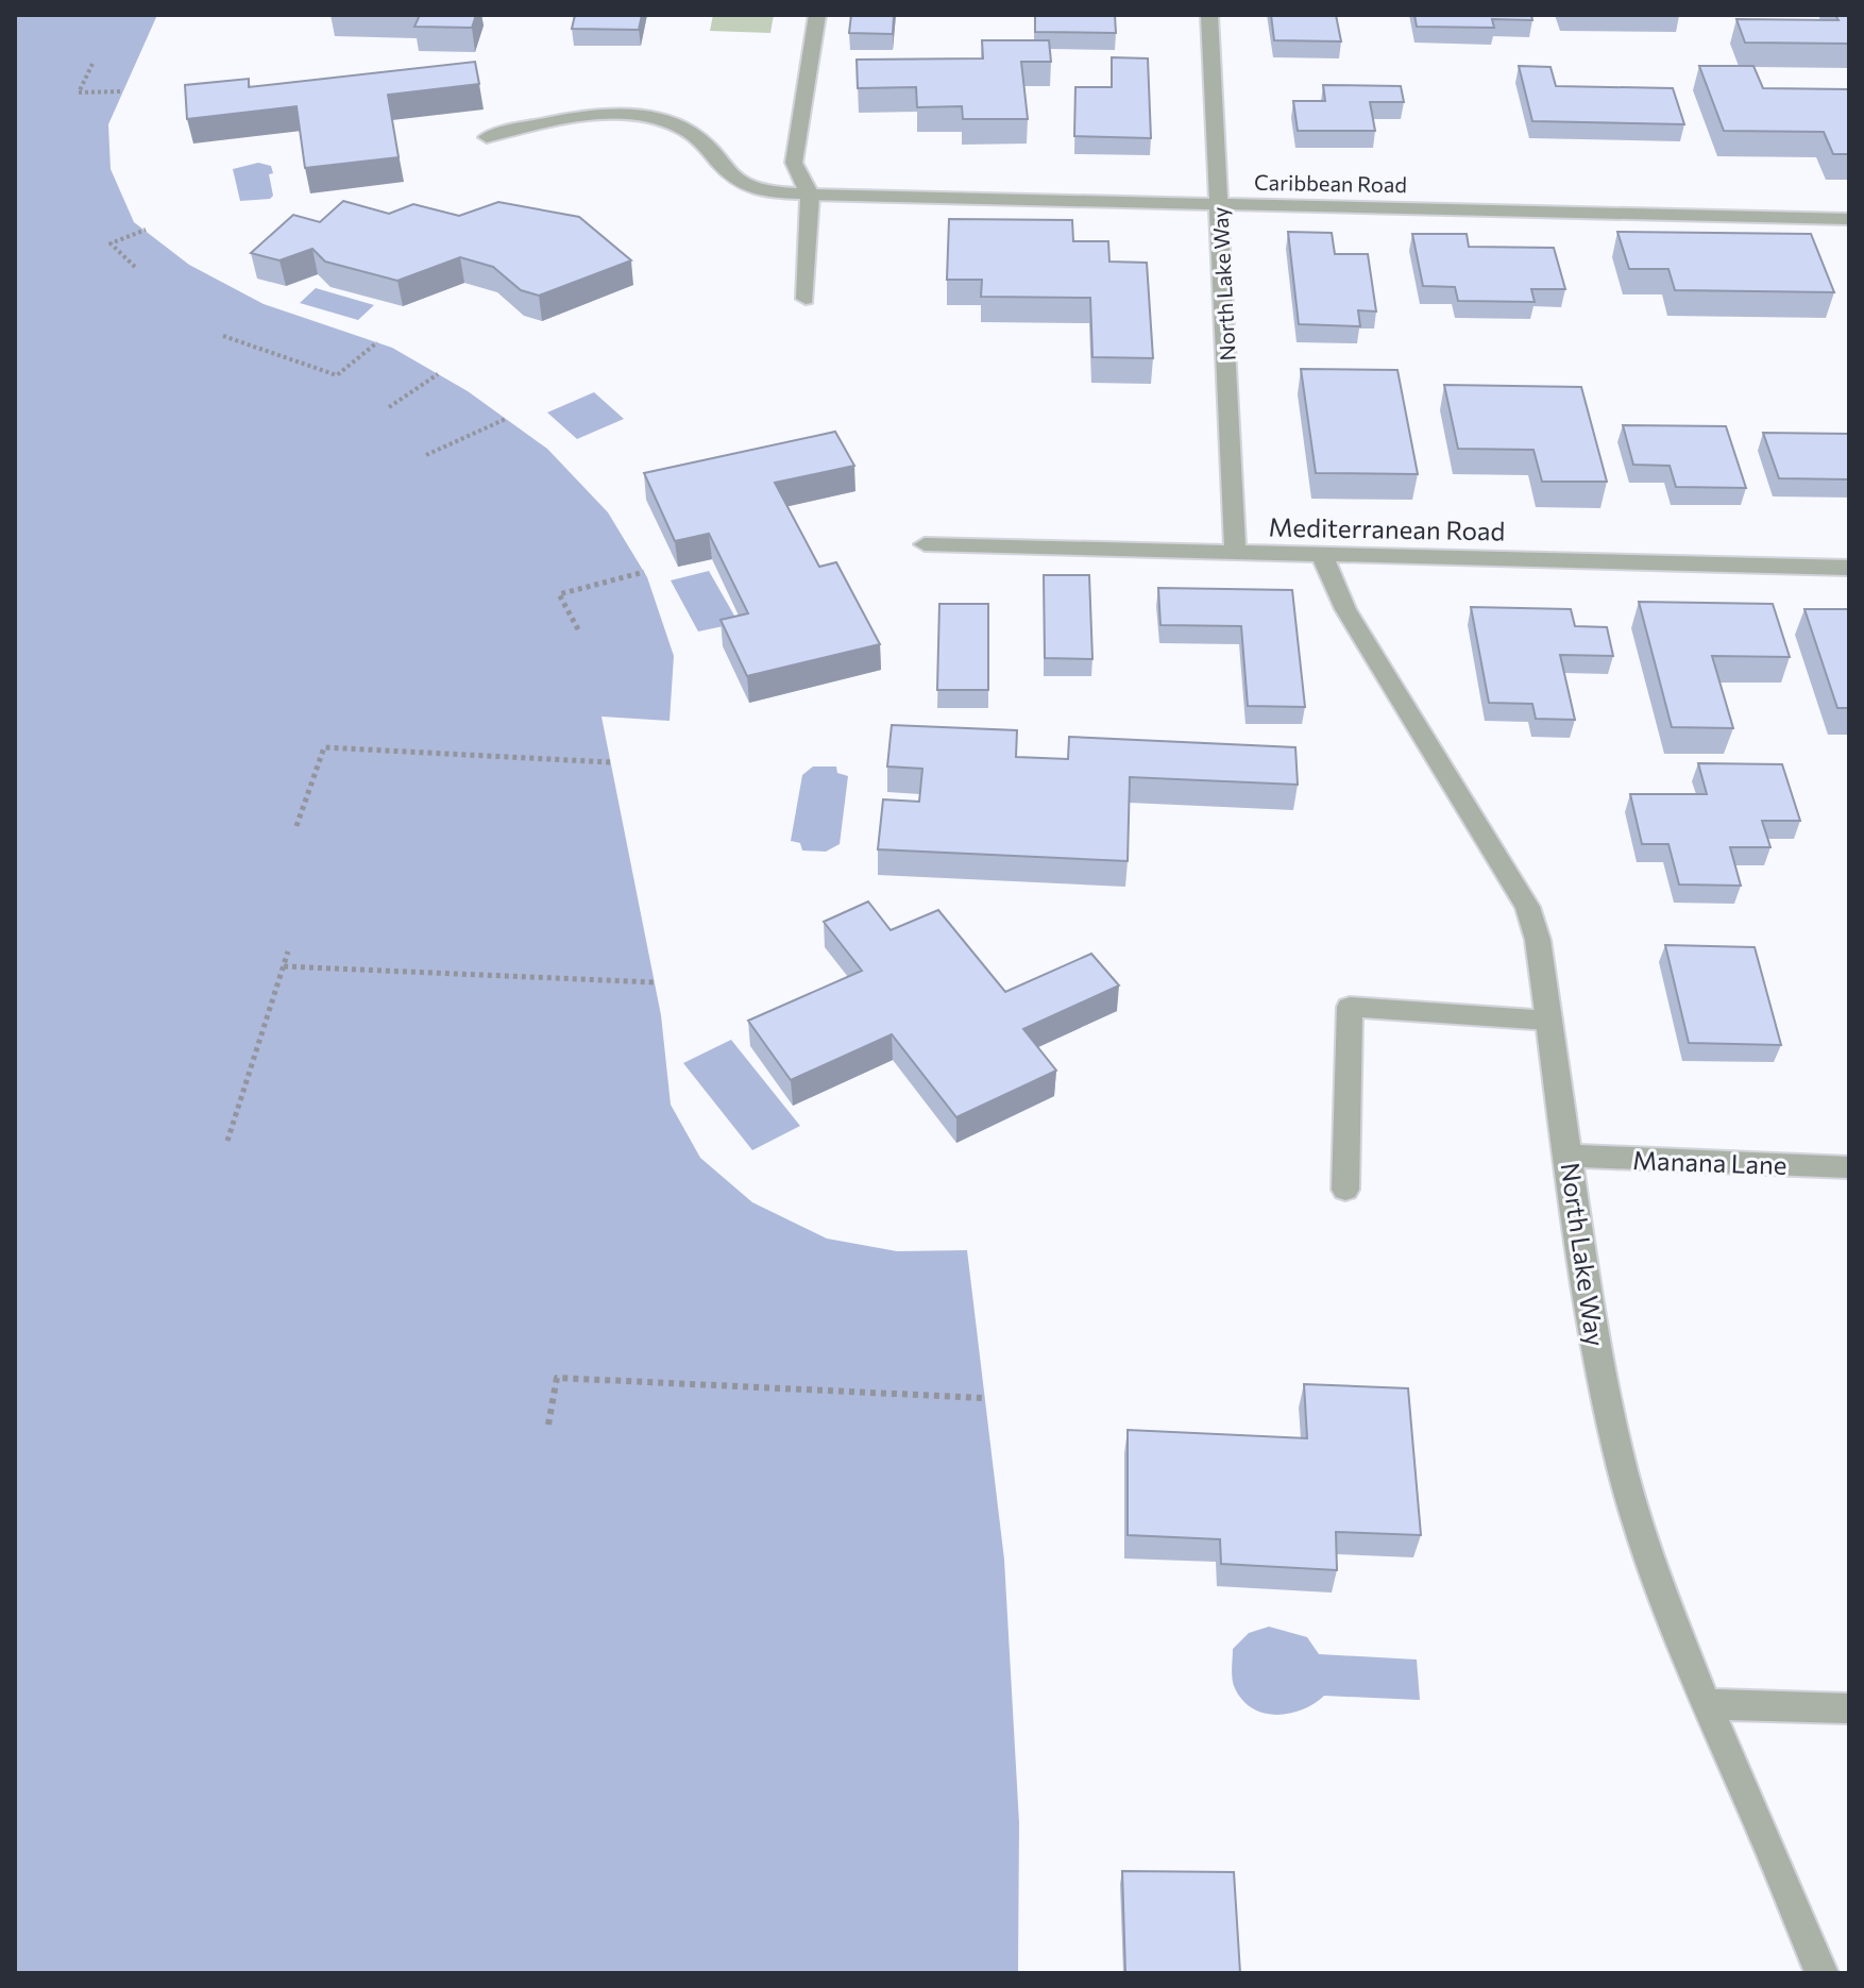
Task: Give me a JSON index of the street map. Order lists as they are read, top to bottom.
{
  "streets": {
    "street": [
      "Caribbean Road",
      "North Lake Way",
      "Mediterranean Road",
      "Manana Lane"
    ]
  },
  "crossings": [
    ["Caribbean Road", "North Lake Way"],
    ["North Lake Way", "Mediterranean Road"],
    ["North Lake Way", "Manana Lane"]
  ]
}
